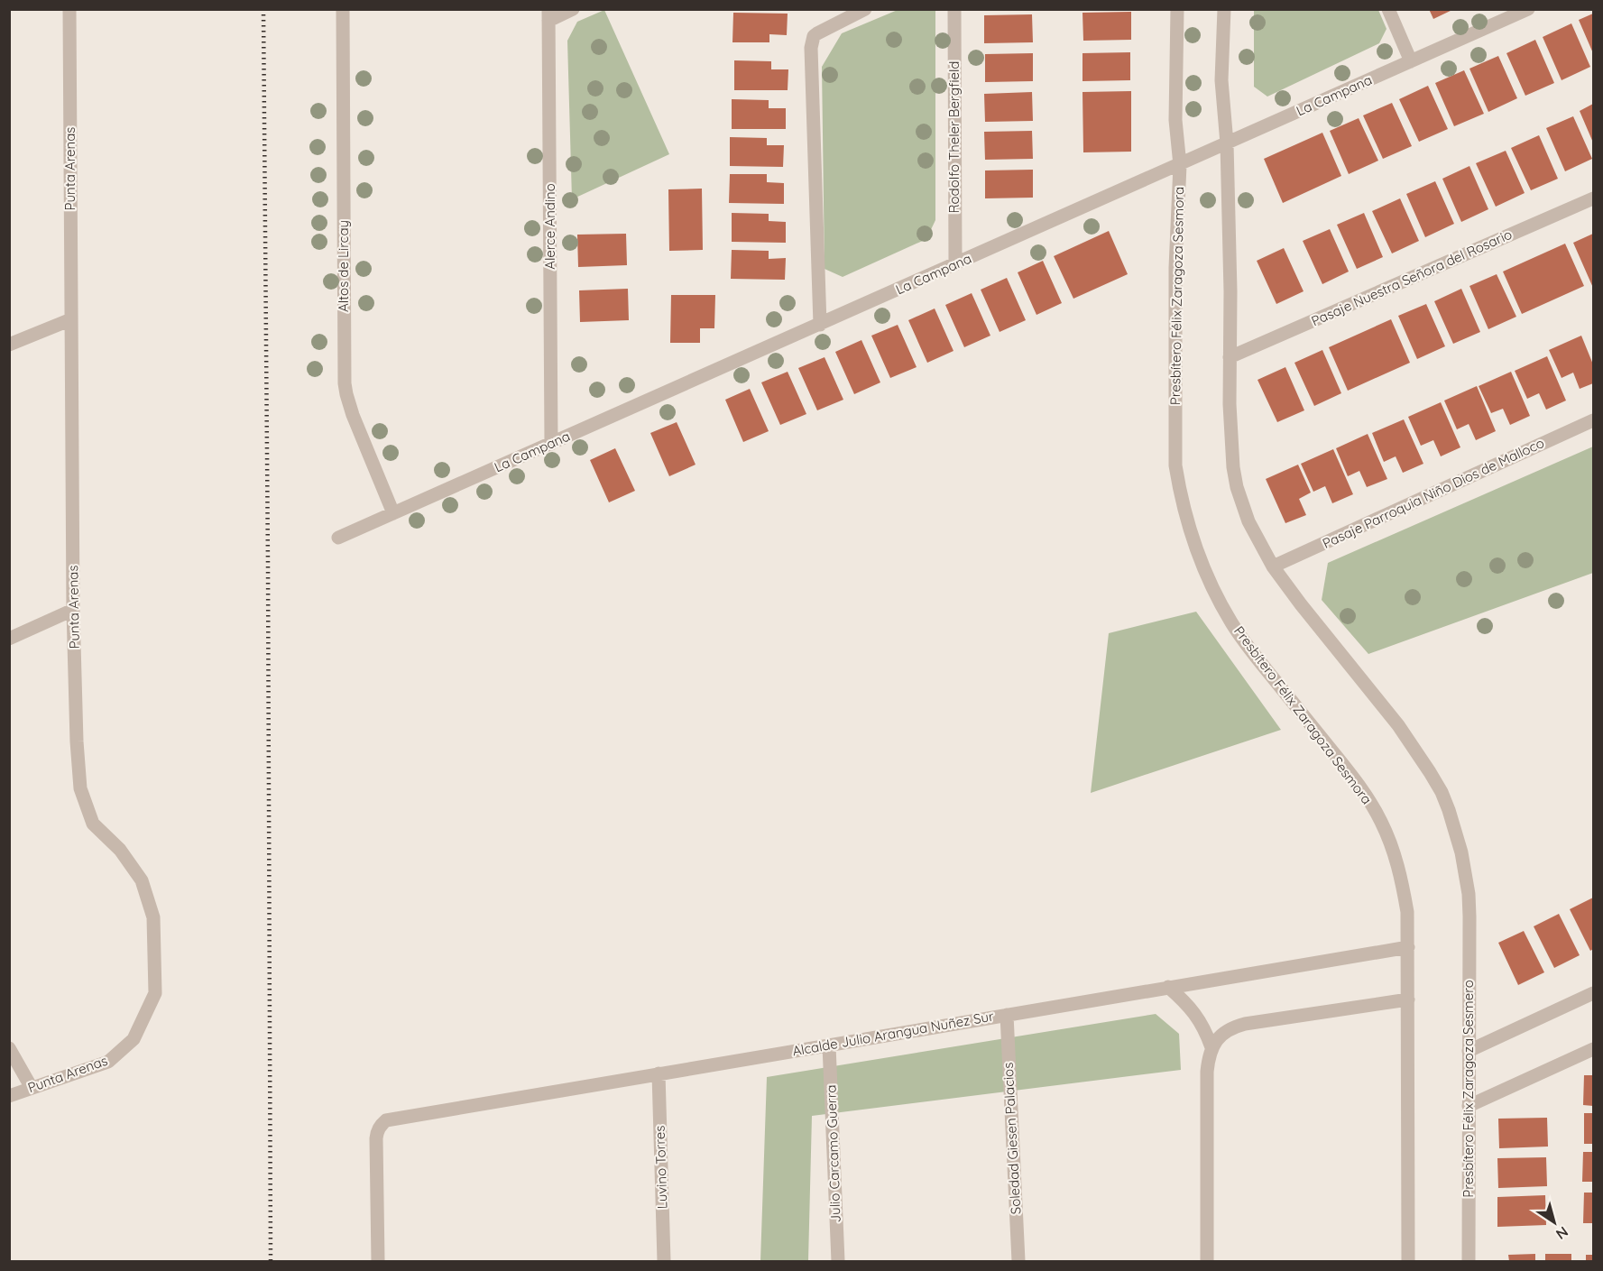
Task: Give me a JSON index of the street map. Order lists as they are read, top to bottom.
{
  "streets": {
    "street": [
      "La Campana",
      "Rodolfo Theler Bergfield",
      "Punta Arenas",
      "Alerce Andino",
      "Altos de Lircay",
      "Pasaje Nuestra Señora del Rosario",
      "Presbítero Félix Zaragoza Sesmora",
      "Pasaje Parroquia Niño Dios de Malloco",
      "Alcalde Julio Arangua Nuñez Sur",
      "Presbítero Félix Zaragoza Sesmero",
      "Soledad Giesen Palacios",
      "Julio Carcamo Guerra",
      "Luvino Torres"
    ]
  },
  "crossings": [
    ["La Campana", "Rodolfo Theler Bergfield"],
    ["La Campana", "Alerce Andino"],
    ["La Campana", "Altos de Lircay"],
    ["La Campana", "Presbítero Félix Zaragoza Sesmora"],
    ["Presbítero Félix Zaragoza Sesmora", "Alcalde Julio Arangua Nuñez Sur"],
    ["Pasaje Parroquia Niño Dios de Malloco", "Presbítero Félix Zaragoza Sesmero"],
    ["Alcalde Julio Arangua Nuñez Sur", "Soledad Giesen Palacios"],
    ["Alcalde Julio Arangua Nuñez Sur", "Julio Carcamo Guerra"],
    ["Alcalde Julio Arangua Nuñez Sur", "Luvino Torres"]
  ],
  "north": "bottom right"
}
